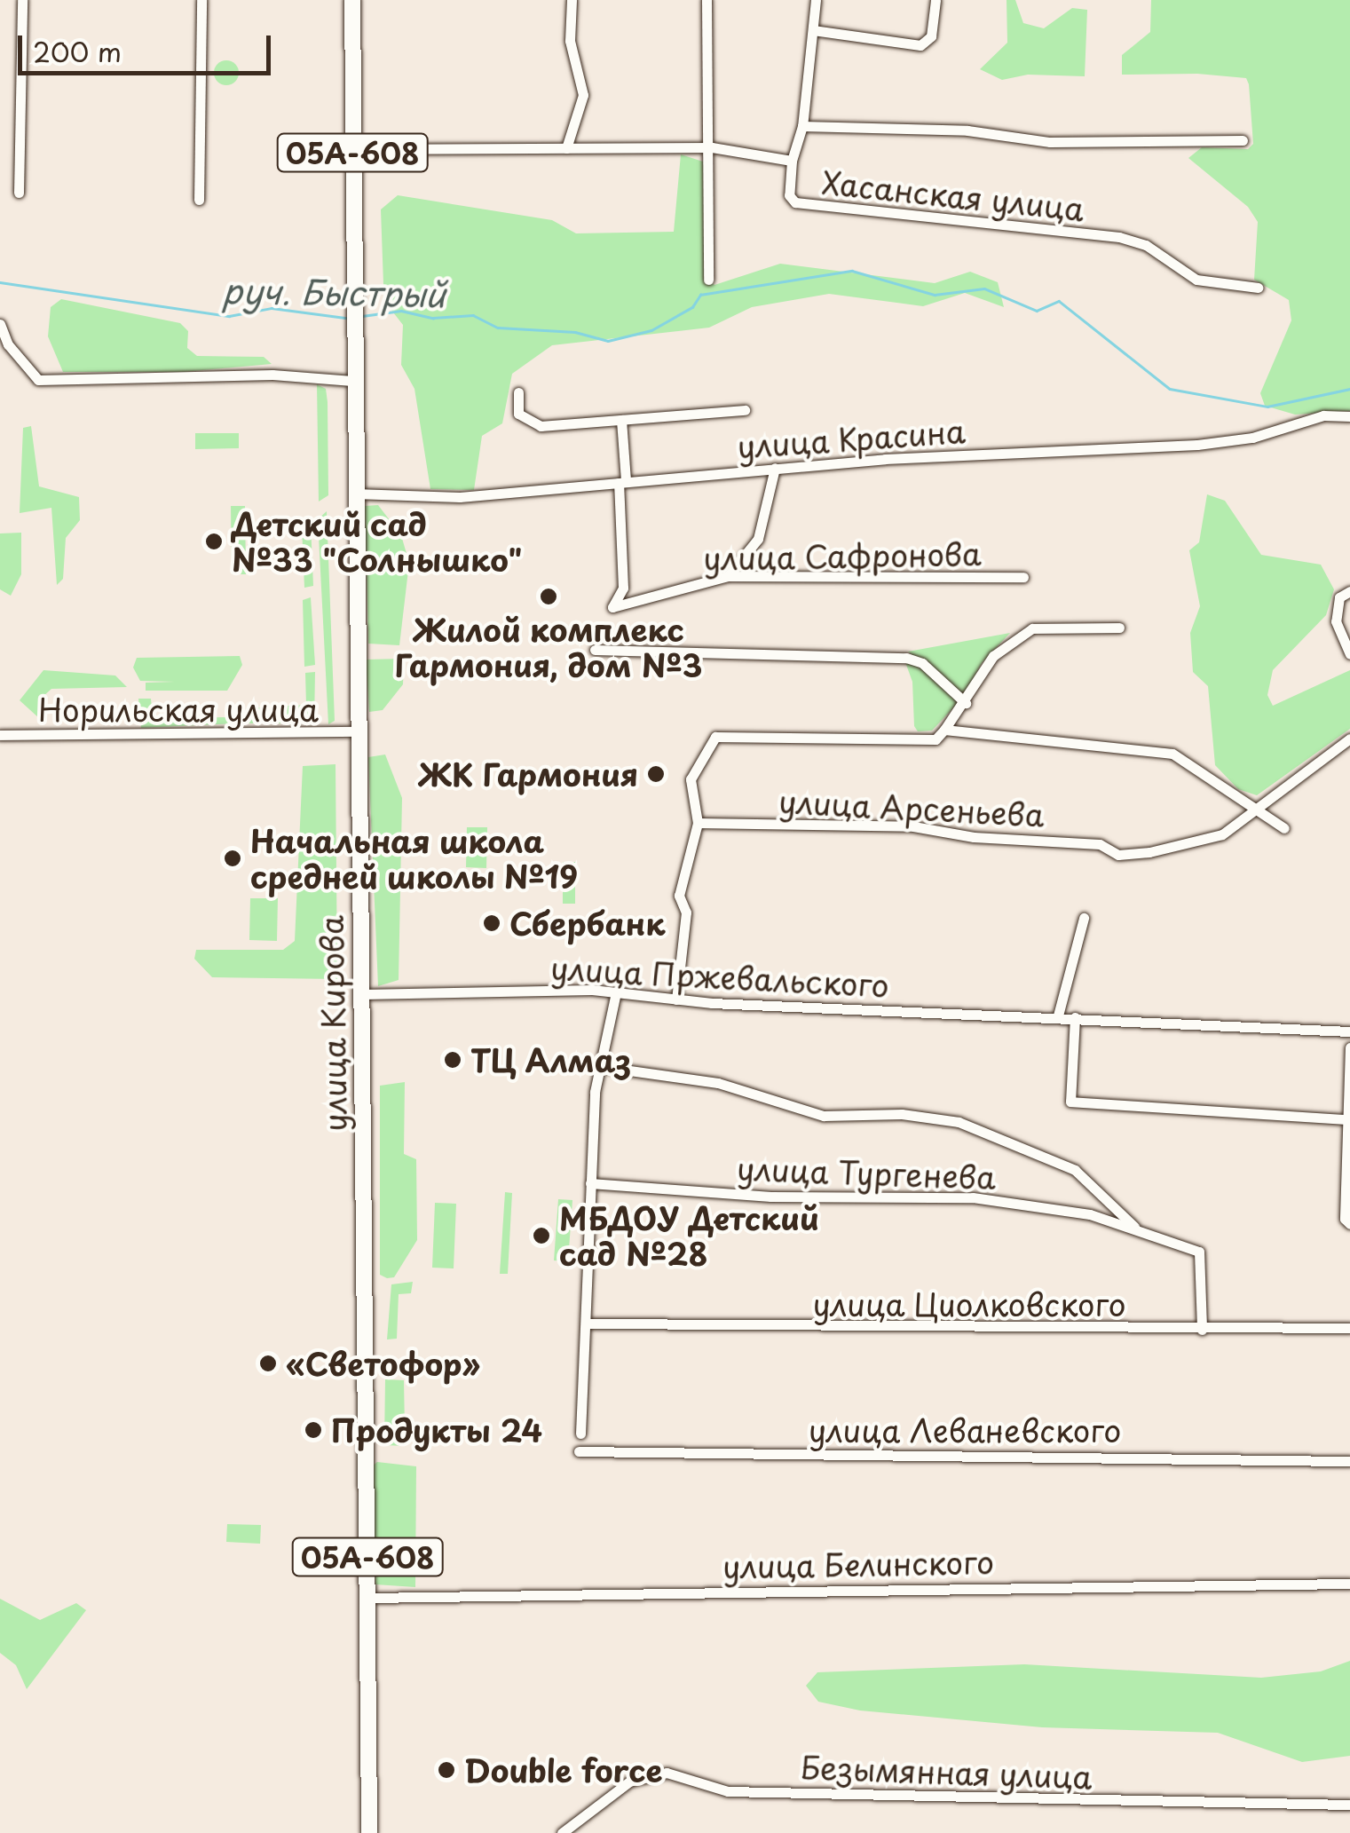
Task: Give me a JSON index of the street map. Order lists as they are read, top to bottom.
{
  "streets": {
    "main road": ["05А-608", "улица Кирова"],
    "street": [
      "Хасанская улица",
      "улица Красина",
      "улица Сафронова",
      "Норильская улица",
      "улица Арсеньева",
      "улица Пржевальского",
      "улица Тургенева",
      "улица Циолковского",
      "улица Леваневского",
      "улица Белинского",
      "Безымянная улица"
    ]
  },
  "crossings": [
    ["Хасанская улица", "улица Кирова"],
    ["улица Красина", "улица Сафронова"],
    ["улица Красина", "улица Кирова"],
    ["Норильская улица", "улица Кирова"],
    ["улица Пржевальского", "улица Кирова"],
    ["улица Кирова", "улица Белинского"],
    ["улица Тургенева", "улица Циолковского"]
  ],
  "water": ["руч. Быстрый"],
  "places": [
    "Детский сад №33 \"Солнышко\"",
    "Жилой комплекс Гармония, дом №3",
    "ЖК Гармония",
    "Начальная школа средней школы №19",
    "Сбербанк",
    "ТЦ Алмаз",
    "МБДОУ Детский сад №28",
    "«Светофор»",
    "Продукты 24",
    "Double force"
  ],
  "scale_bar": "200 m"
}
